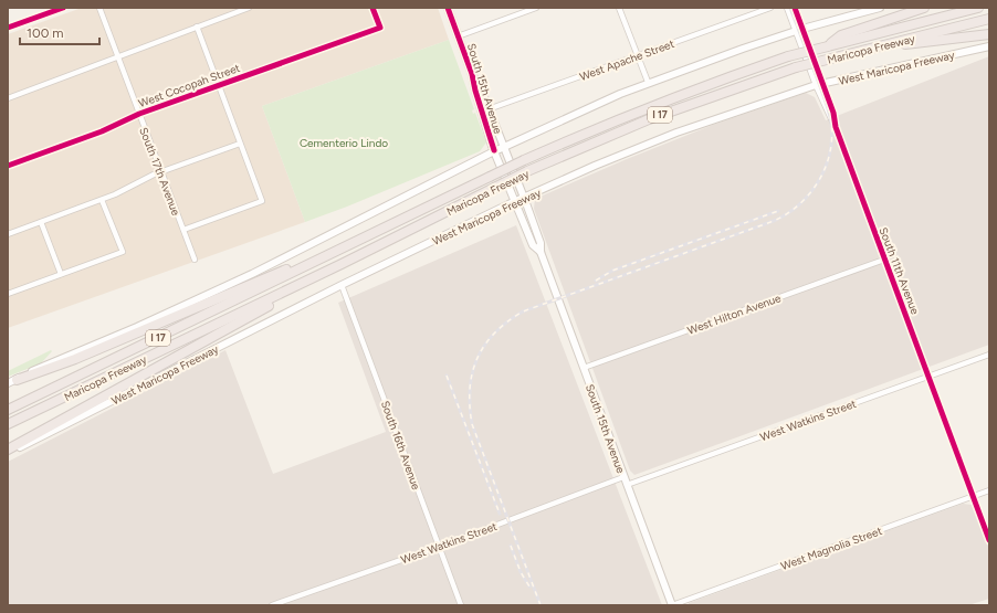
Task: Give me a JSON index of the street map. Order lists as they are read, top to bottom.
{
  "streets": {
    "highway": ["Maricopa Freeway", "I 17"],
    "main road": ["West Maricopa Freeway", "South 15th Avenue"],
    "street": [
      "West Apache Street",
      "West Cocopah Street",
      "South 17th Avenue",
      "South 11th Avenue",
      "West Hilton Avenue",
      "West Watkins Street",
      "South 16th Avenue",
      "West Magnolia Street"
    ]
  },
  "crossings": [
    ["West Apache Street", "South 15th Avenue"],
    ["West Maricopa Freeway", "South 15th Avenue"],
    ["West Maricopa Freeway", "South 11th Avenue"],
    ["West Maricopa Freeway", "South 16th Avenue"],
    ["West Cocopah Street", "South 17th Avenue"],
    ["South 15th Avenue", "West Hilton Avenue"],
    ["South 15th Avenue", "West Watkins Street"],
    ["South 15th Avenue", "West Magnolia Street"],
    ["South 11th Avenue", "West Hilton Avenue"],
    ["South 11th Avenue", "West Watkins Street"],
    ["South 11th Avenue", "West Magnolia Street"],
    ["West Watkins Street", "South 16th Avenue"]
  ],
  "parks": ["Cementerio Lindo"],
  "scale_bar": "100 m"
}
